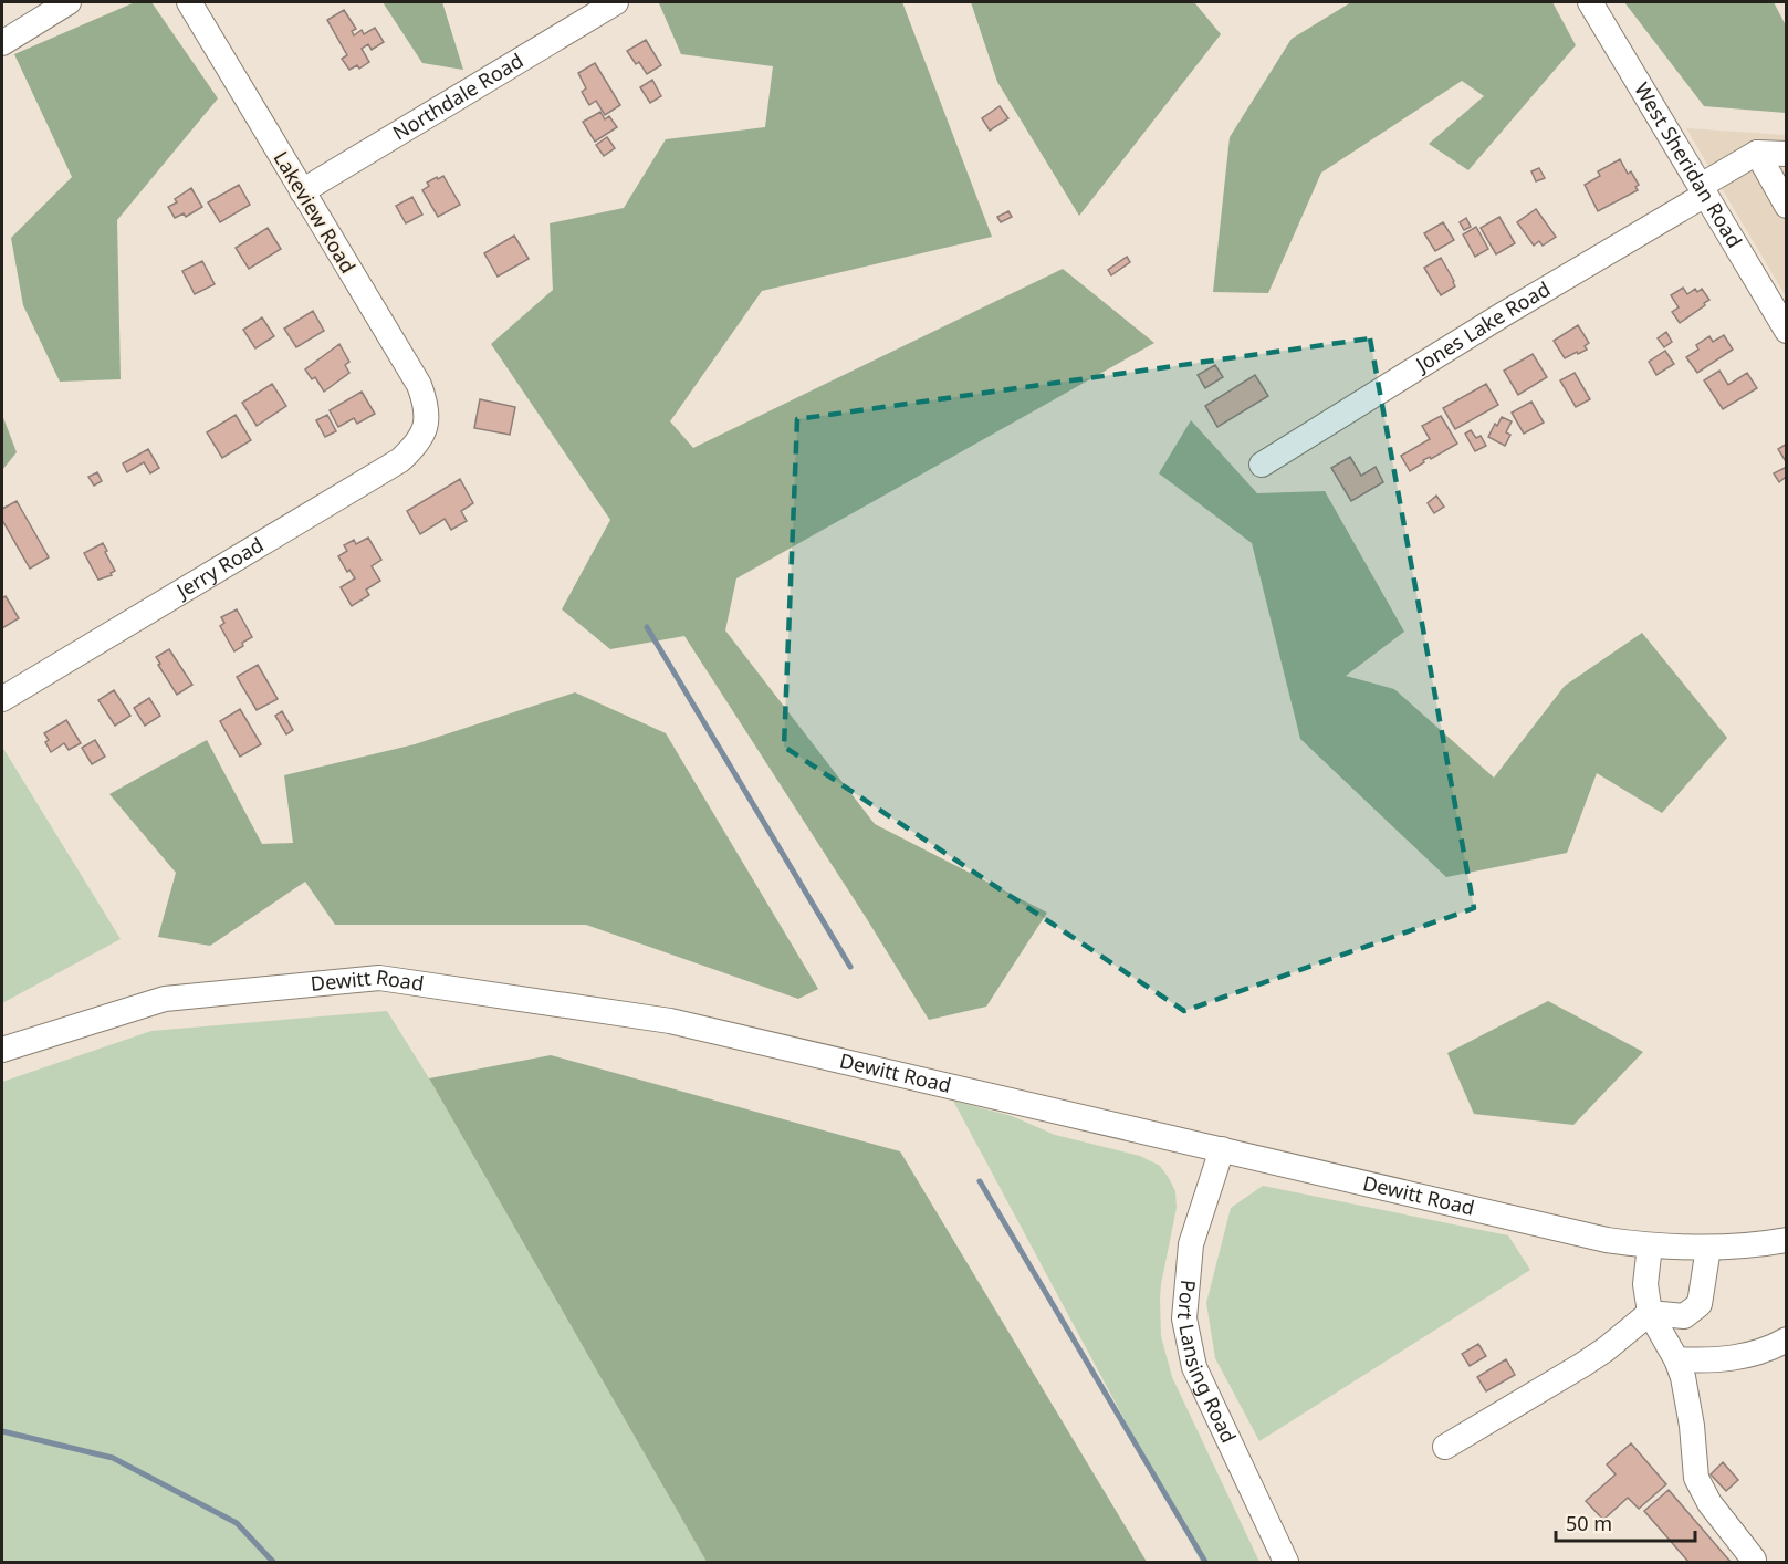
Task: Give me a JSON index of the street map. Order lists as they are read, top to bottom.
{
  "streets": {
    "street": [
      "Northdale Road",
      "West Sheridan Road",
      "Lakeview Road",
      "Jones Lake Road",
      "Jerry Road",
      "Dewitt Road",
      "Port Lansing Road"
    ]
  },
  "crossings": [
    ["Northdale Road", "Lakeview Road"],
    ["West Sheridan Road", "Jones Lake Road"],
    ["Lakeview Road", "Jerry Road"],
    ["Dewitt Road", "Port Lansing Road"]
  ],
  "scale_bar": "50 m"
}
